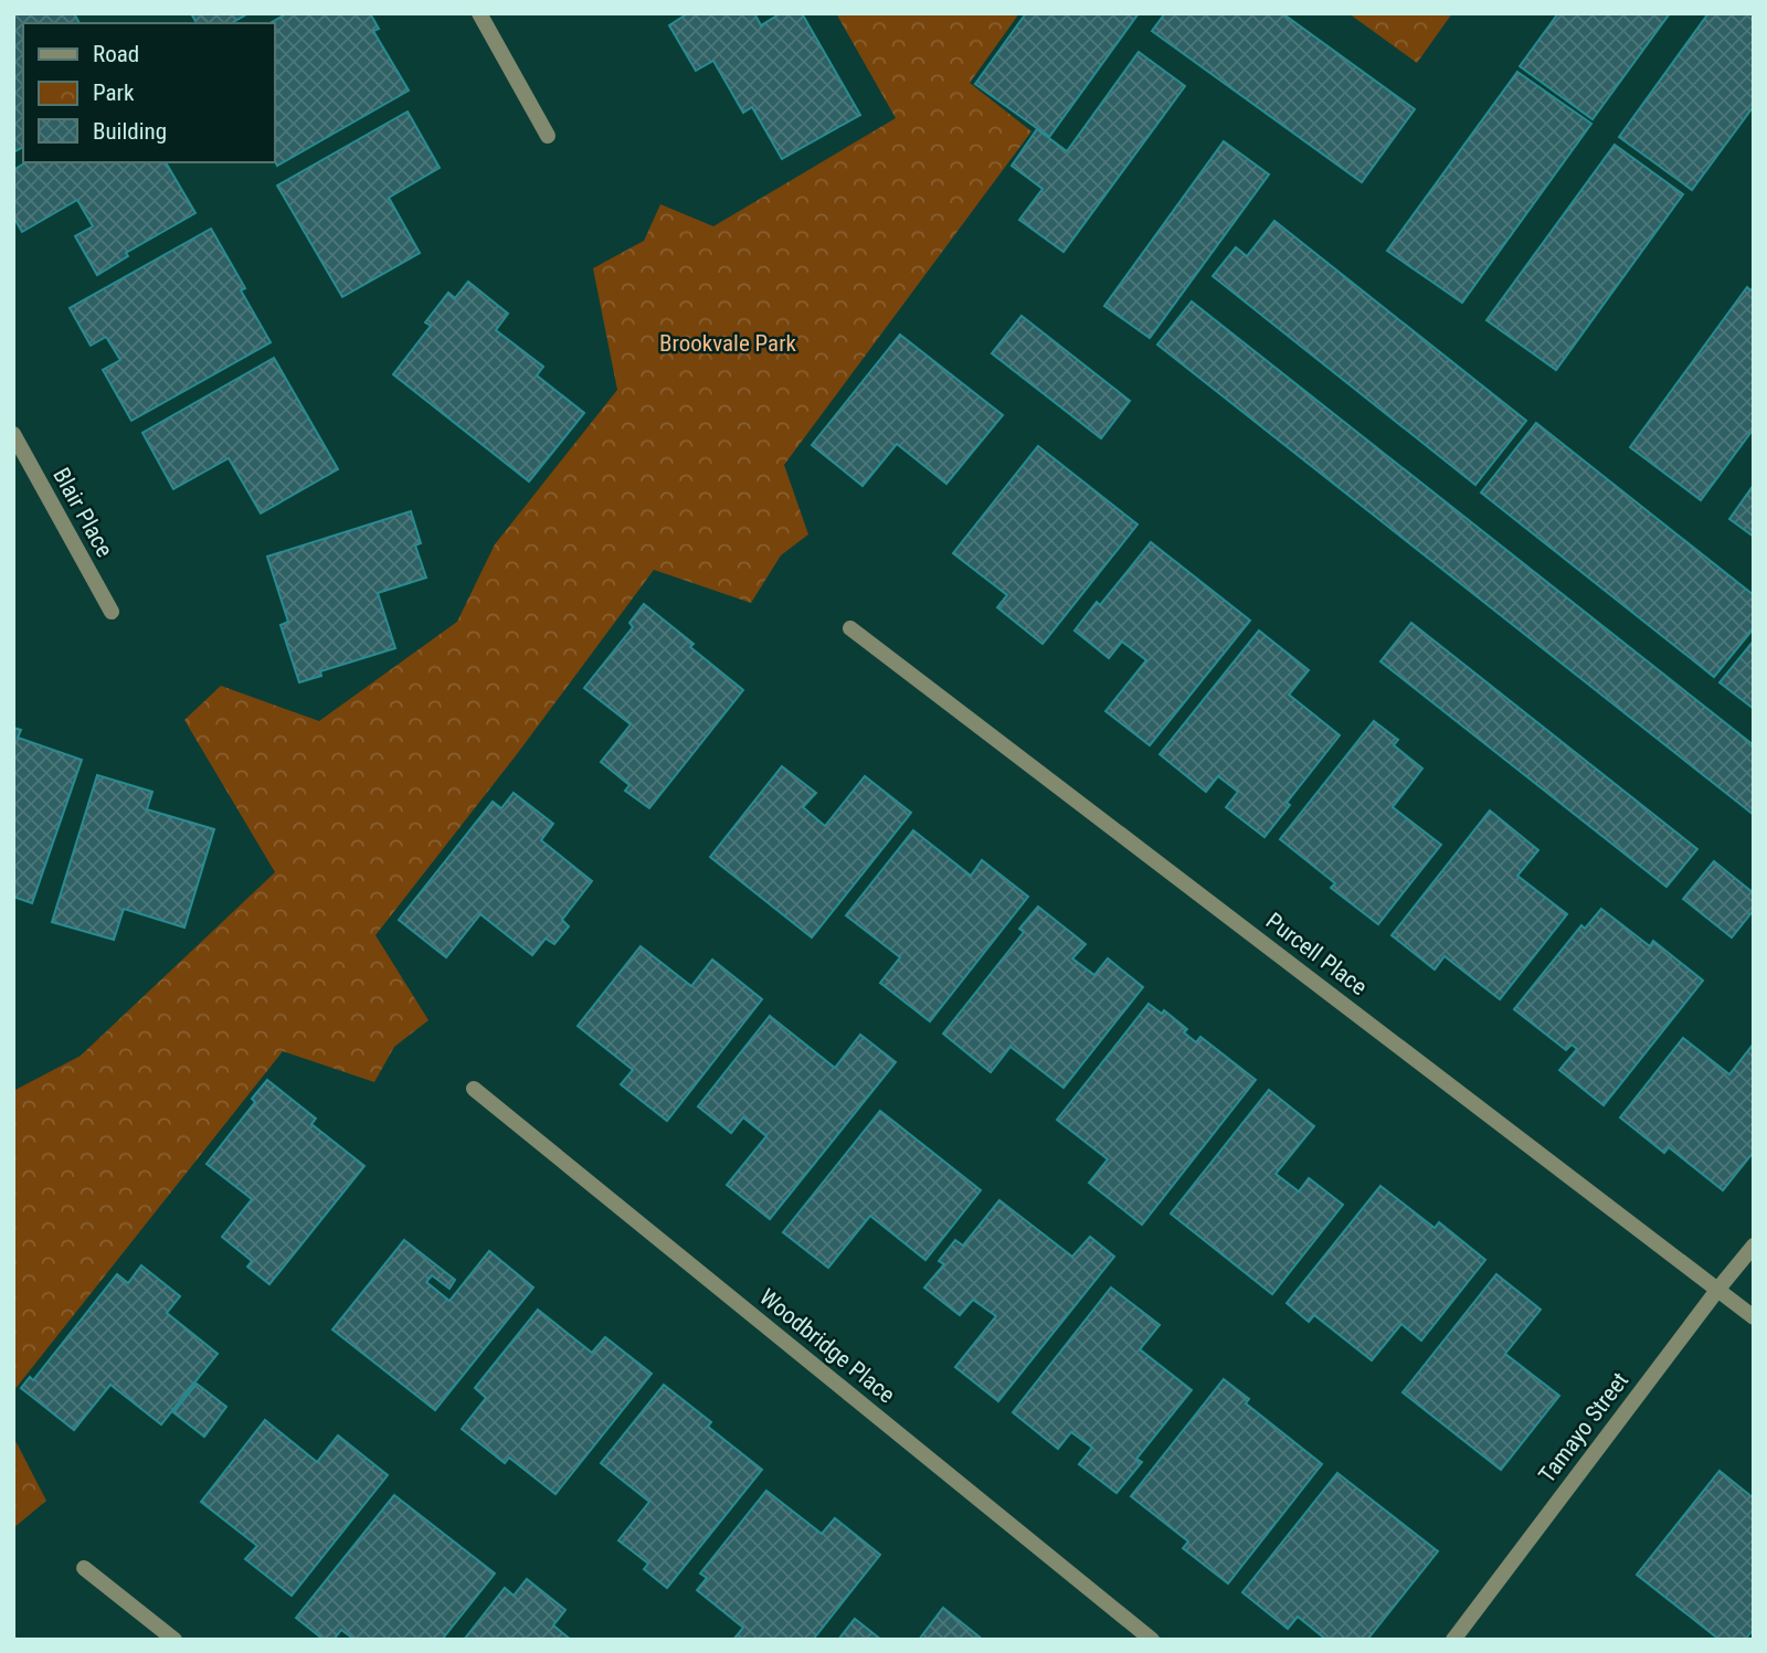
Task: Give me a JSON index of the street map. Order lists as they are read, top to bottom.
{
  "streets": {
    "street": [
      "Blair Place",
      "Purcell Place",
      "Woodbridge Place",
      "Tamayo Street"
    ]
  },
  "crossings": [
    ["Purcell Place", "Tamayo Street"]
  ],
  "parks": ["Brookvale Park"],
  "legend": ["Road", "Park", "Building"]
}
